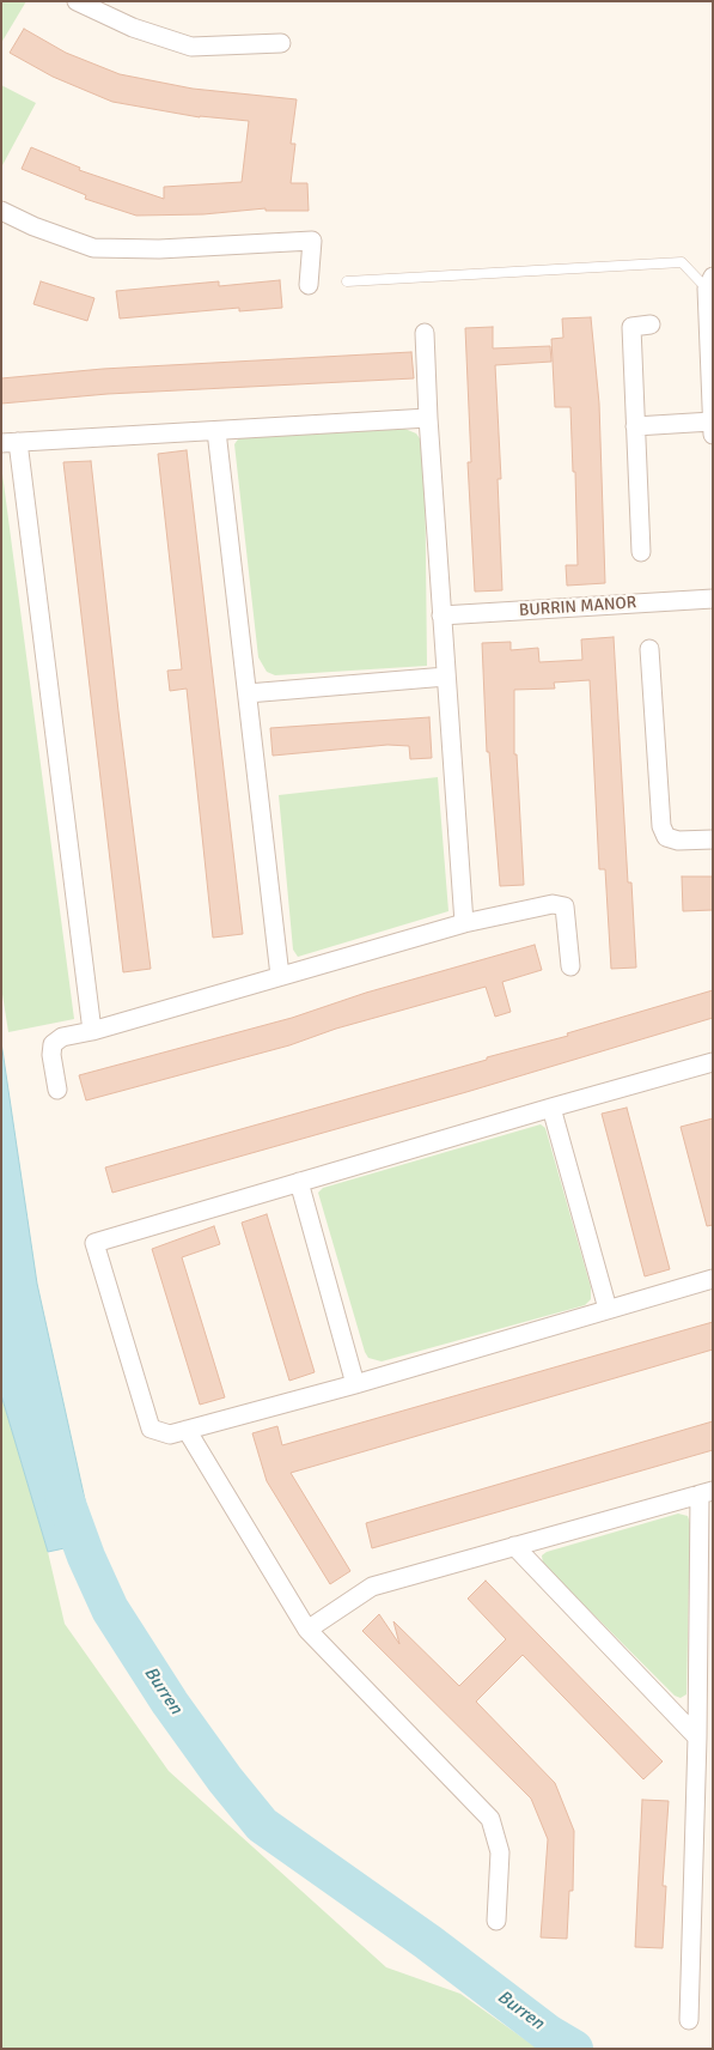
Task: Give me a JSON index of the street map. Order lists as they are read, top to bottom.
{
  "streets": {
    "street": ["BURRIN MANOR"]
  },
  "water": ["Burren"]
}
